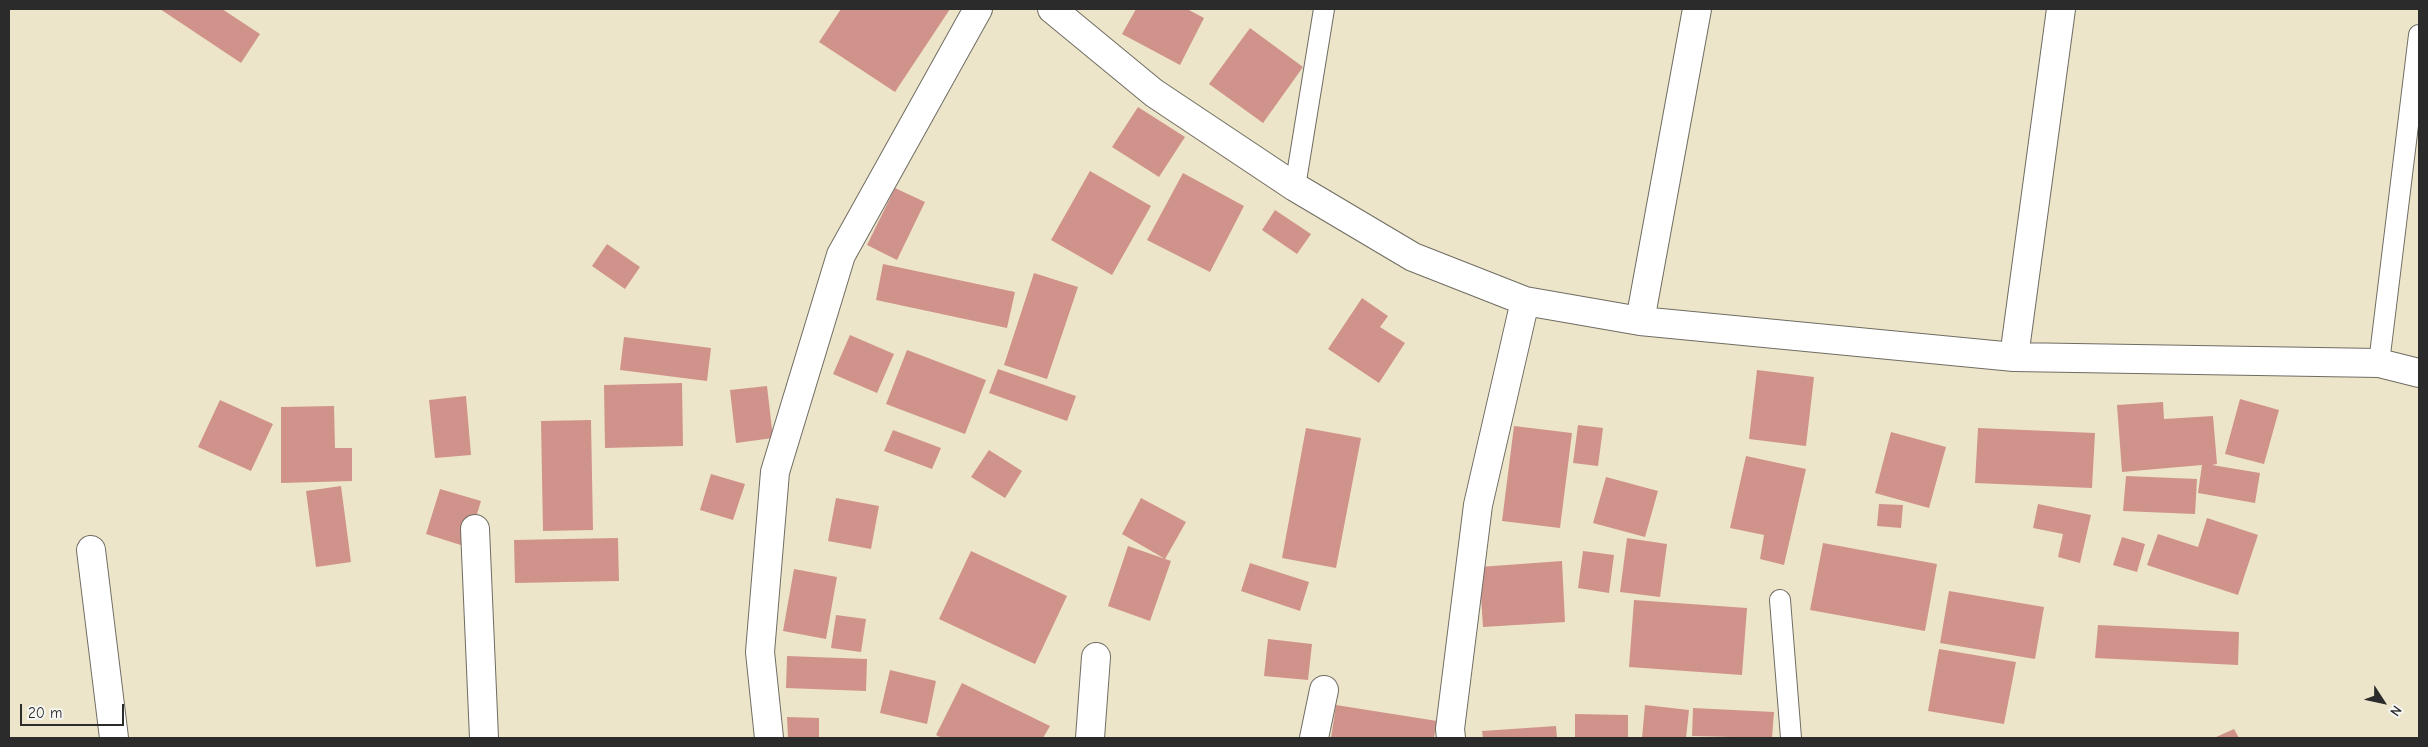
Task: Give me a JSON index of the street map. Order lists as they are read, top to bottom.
{
  "scale_bar": "20 m",
  "north": "bottom right"
}
